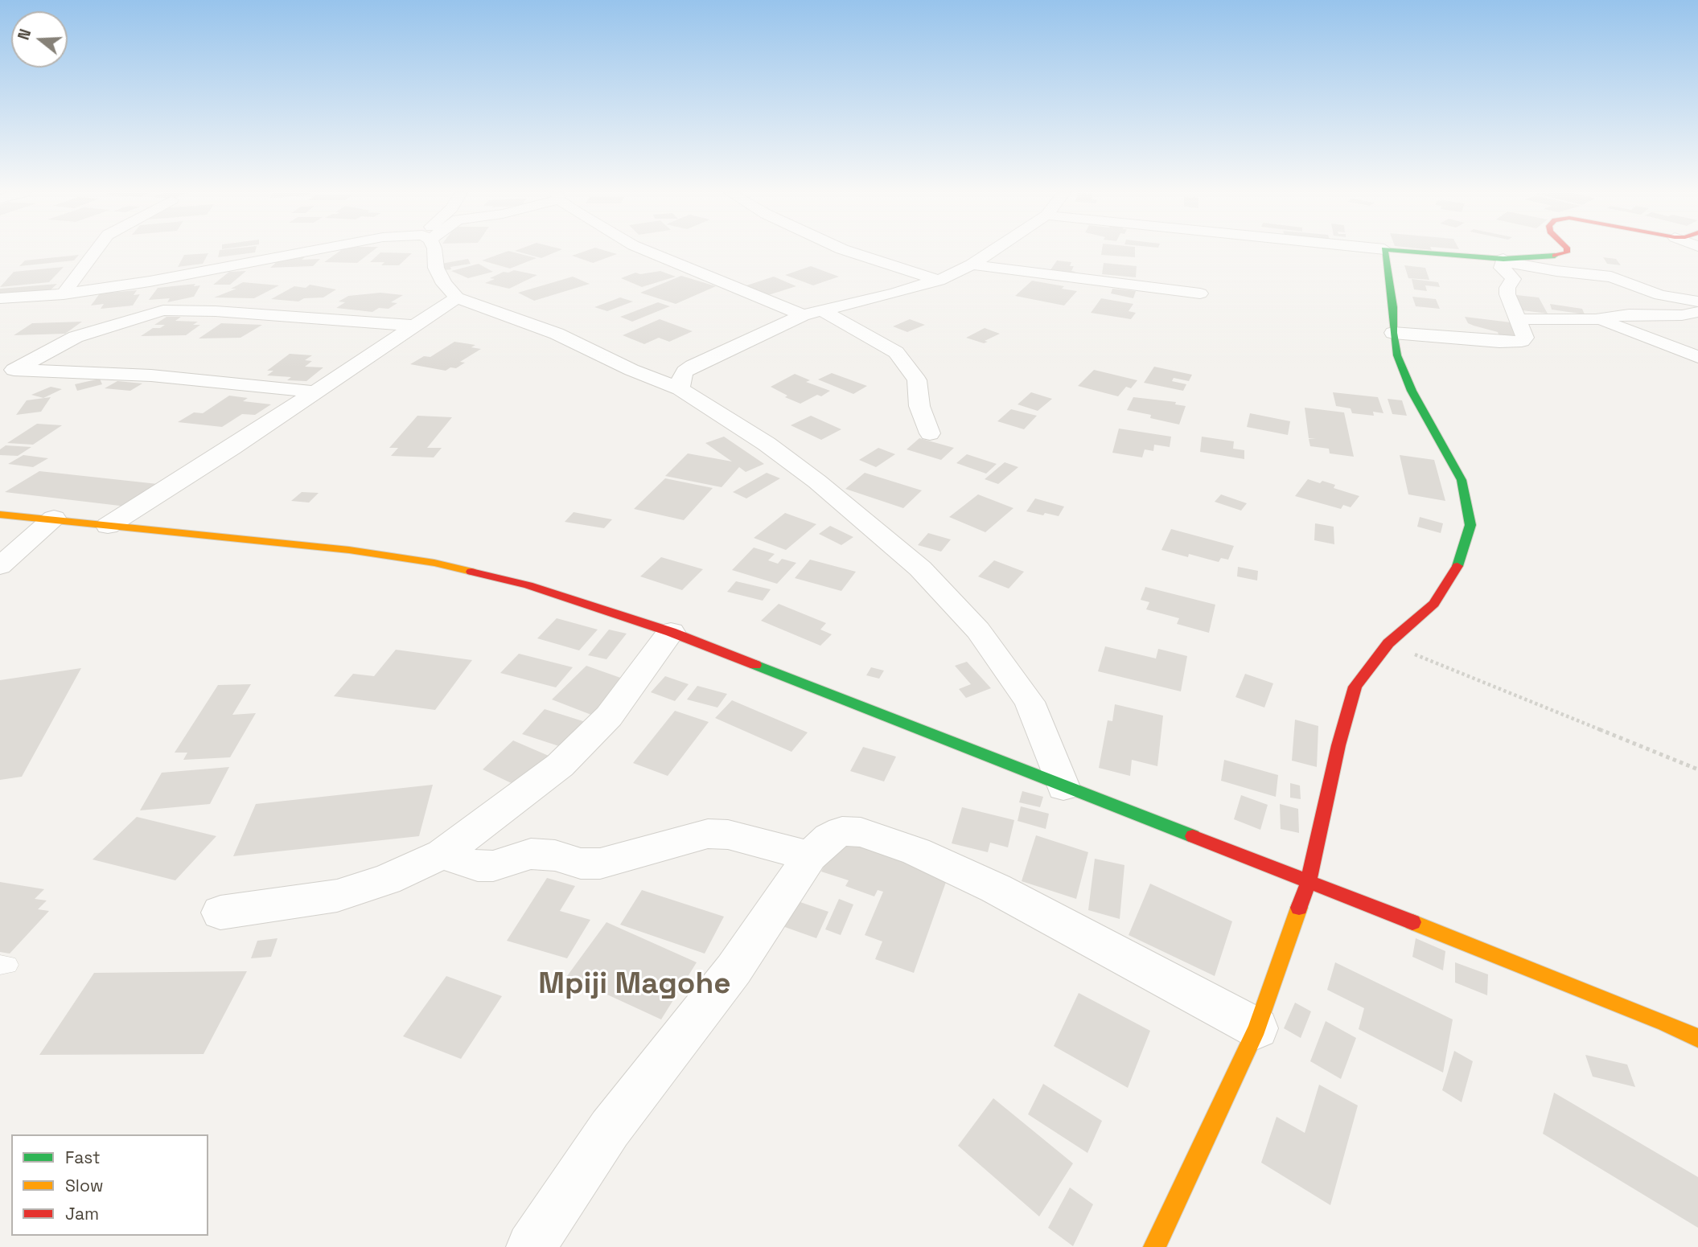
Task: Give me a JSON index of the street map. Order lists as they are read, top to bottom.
{
  "districts": ["Mpiji Magohe"],
  "legend": ["Fast", "Slow", "Jam"],
  "north": "left"
}
